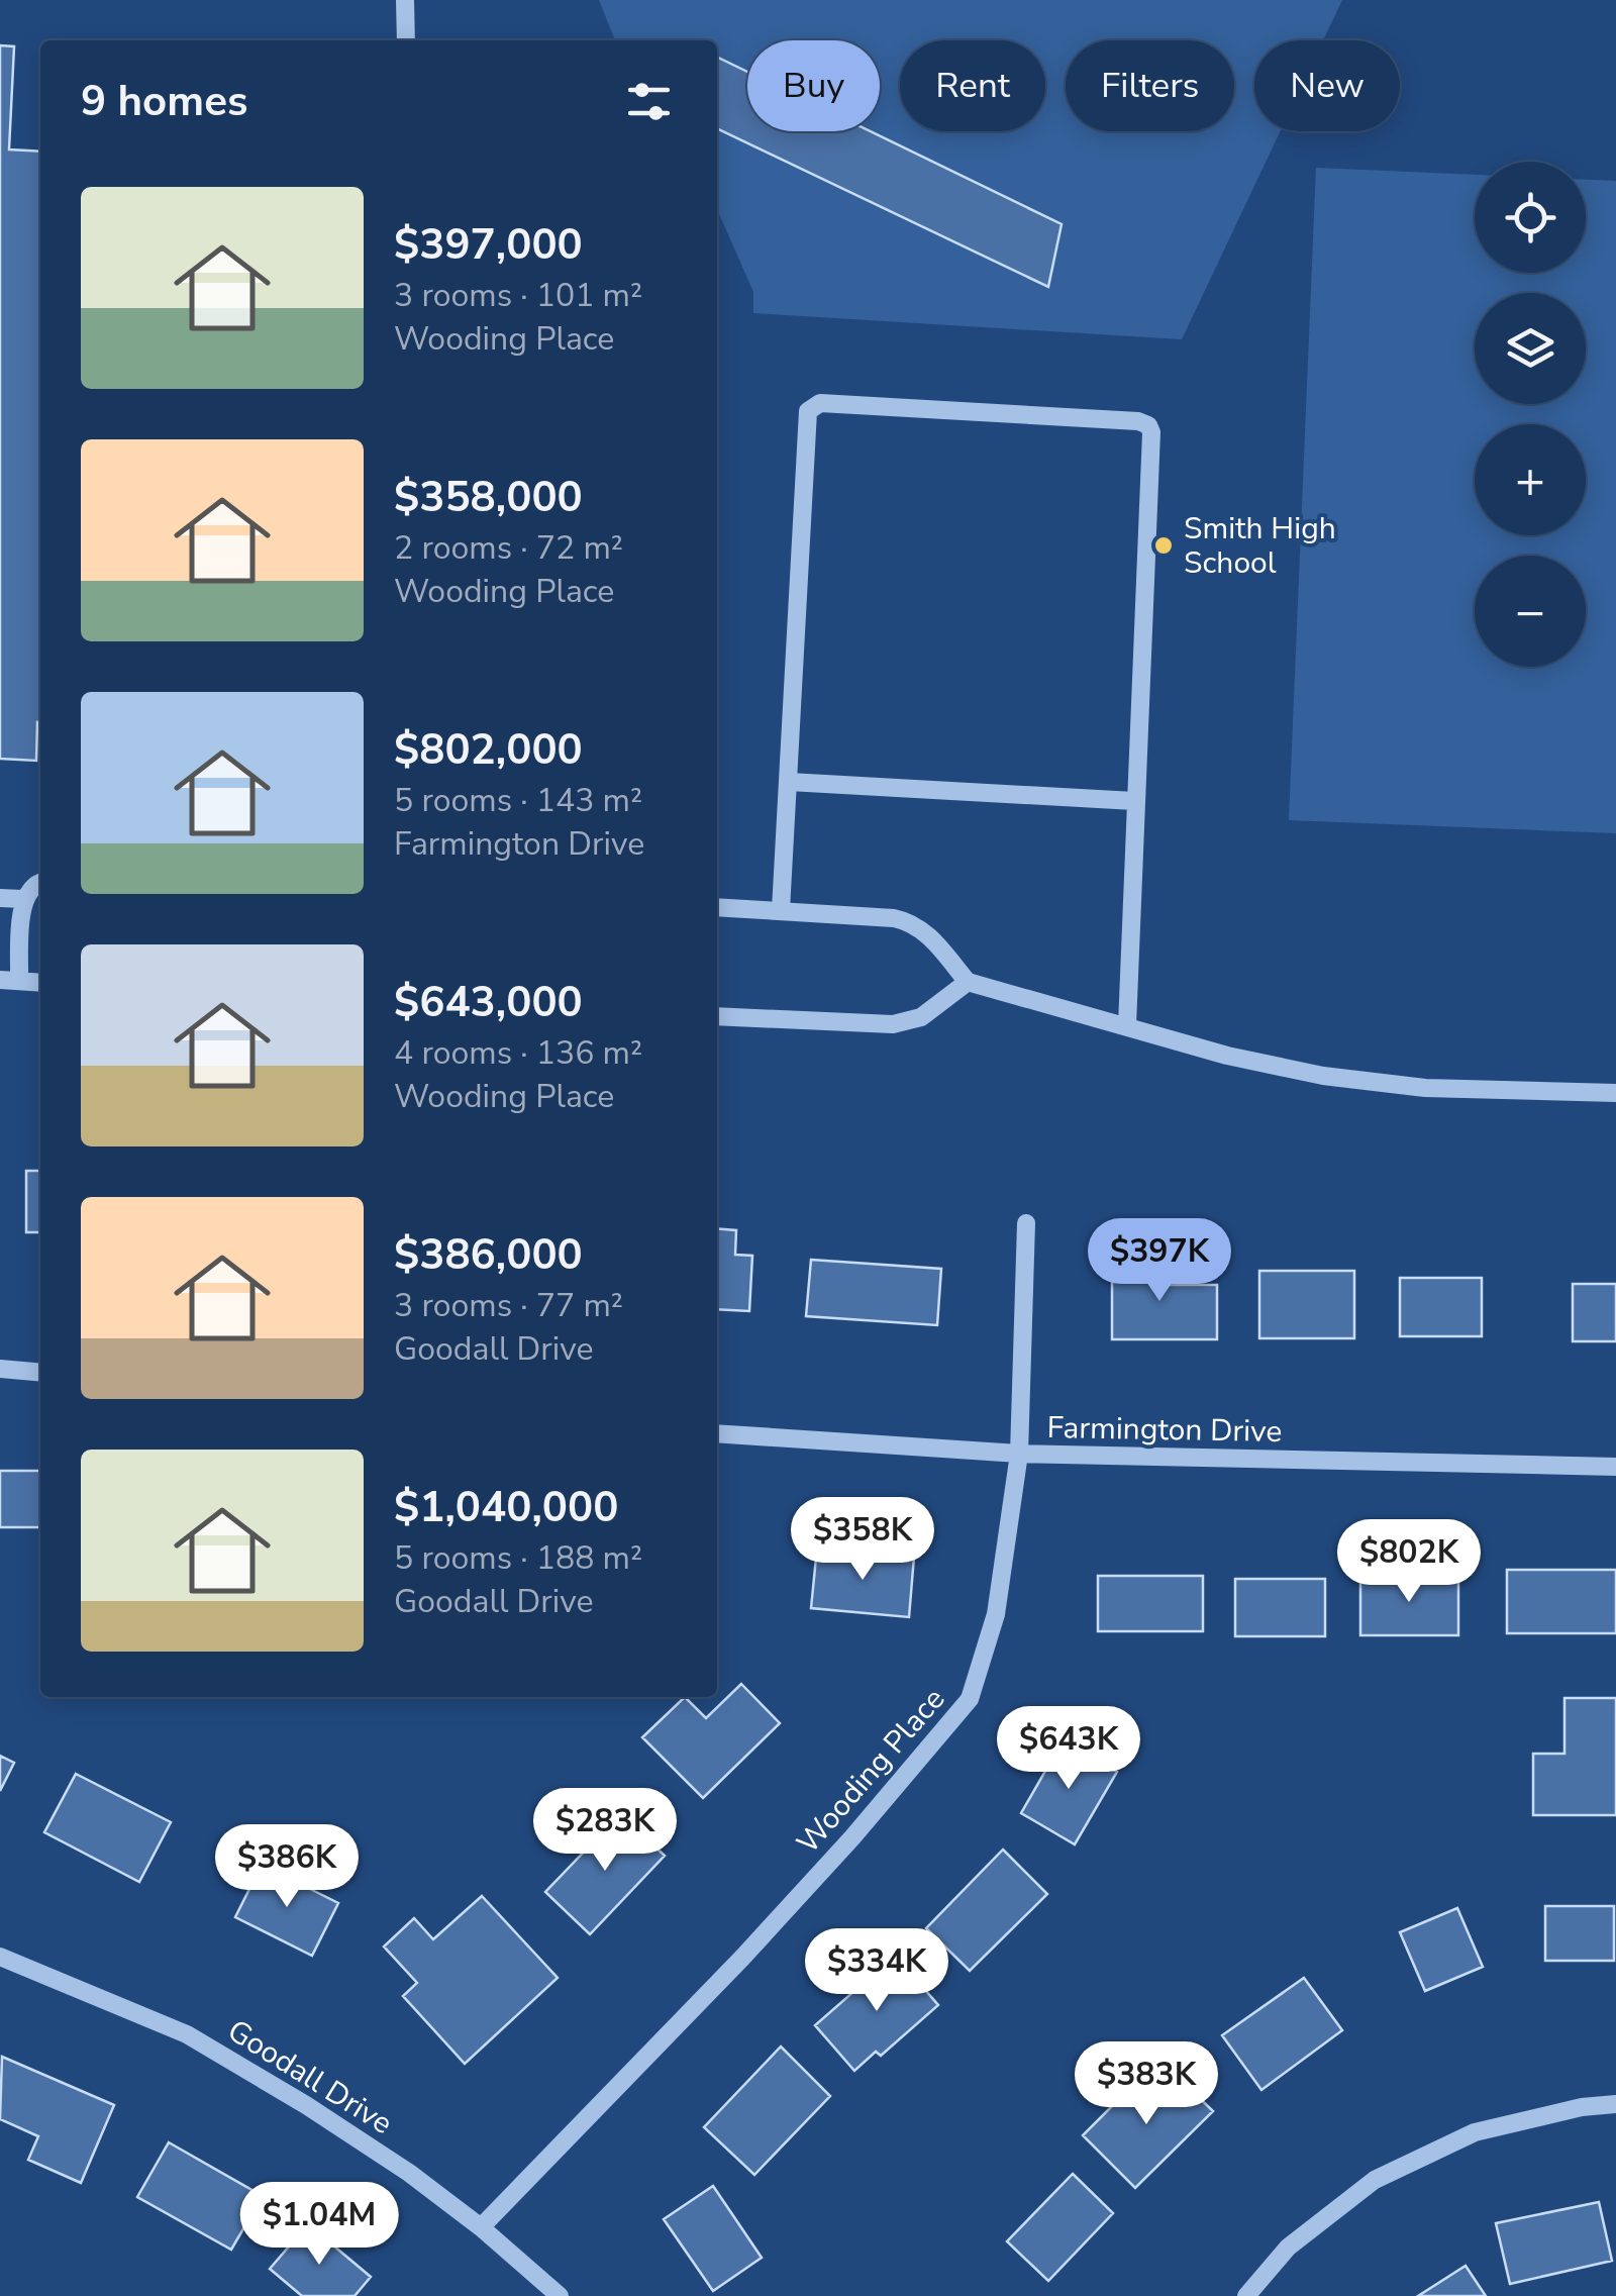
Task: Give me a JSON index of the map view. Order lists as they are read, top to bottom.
{
  "streets": {
    "street": ["Farmington Drive", "Wooding Place", "Goodall Drive"]
  },
  "crossings": [
    ["Farmington Drive", "Wooding Place"],
    ["Wooding Place", "Goodall Drive"]
  ],
  "places": ["Smith High School"],
  "page": {
    "chip": [
      "Buy",
      "Rent",
      "Filters",
      "New"
    ],
    "heading": "9 homes",
    "map_buttons": ["+", "−"],
    "list": [
      {
        "name": "$397,000",
        "note": "3 rooms · 101 m² · Wooding Place"
      },
      {
        "name": "$358,000",
        "note": "2 rooms · 72 m² · Wooding Place"
      },
      {
        "name": "$802,000",
        "note": "5 rooms · 143 m² · Farmington Drive"
      },
      {
        "name": "$643,000",
        "note": "4 rooms · 136 m² · Wooding Place"
      },
      {
        "name": "$386,000",
        "note": "3 rooms · 77 m² · Goodall Drive"
      },
      {
        "name": "$1,040,000",
        "note": "5 rooms · 188 m² · Goodall Drive"
      }
    ],
    "price": [
      "$397K",
      "$358K",
      "$802K",
      "$643K",
      "$283K",
      "$386K",
      "$334K",
      "$383K",
      "$1.04M"
    ]
  }
}
